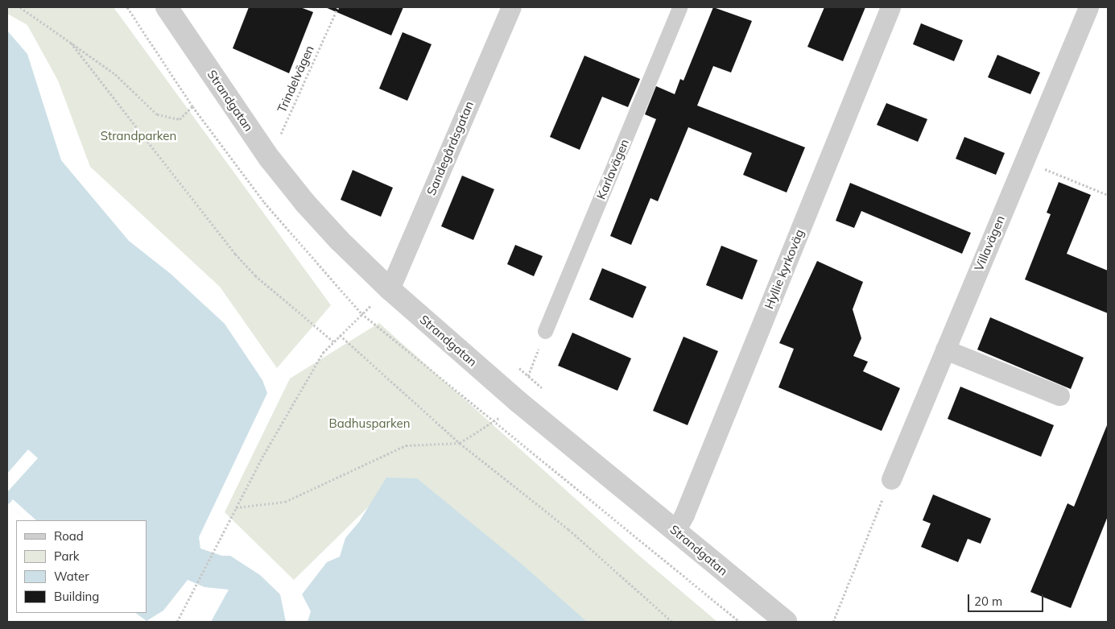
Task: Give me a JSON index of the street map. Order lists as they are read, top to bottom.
{
  "streets": {
    "street": [
      "Strandgatan",
      "Sandegårdsgatan",
      "Karlavägen",
      "Villavägen",
      "Hyllie kyrkoväg"
    ],
    "path": ["Trindelvägen"]
  },
  "crossings": [
    ["Strandgatan", "Sandegårdsgatan"],
    ["Strandgatan", "Hyllie kyrkoväg"]
  ],
  "parks": ["Strandparken", "Badhusparken"],
  "legend": [
    "Road",
    "Park",
    "Water",
    "Building"
  ],
  "scale_bar": "20 m"
}
